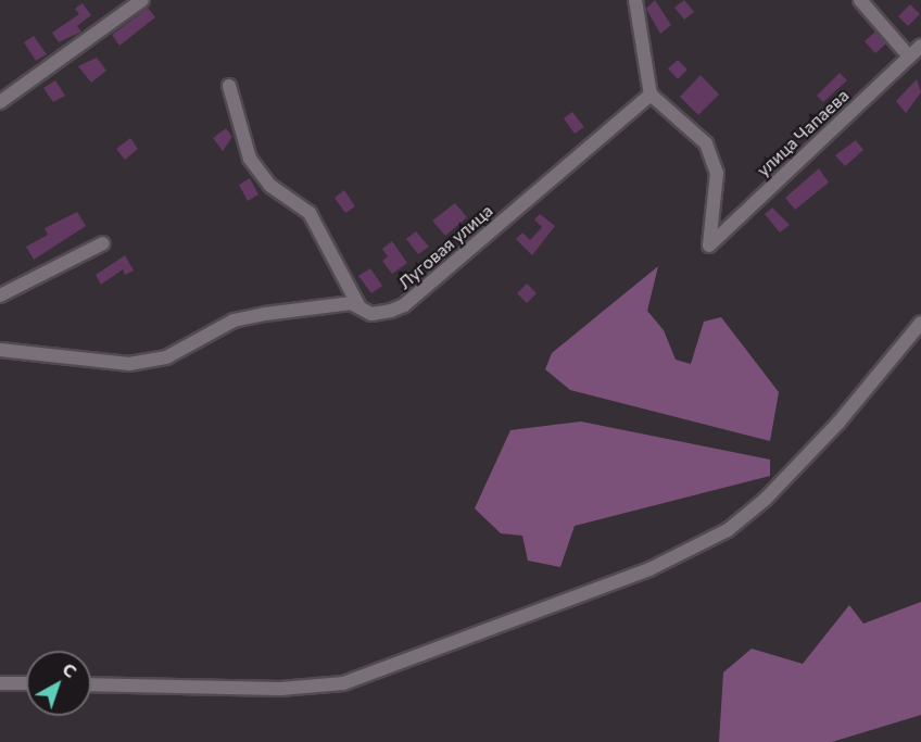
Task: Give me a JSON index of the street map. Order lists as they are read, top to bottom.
{
  "streets": {
    "street": ["улица Чапаева", "Луговая улица"]
  },
  "crossings": [
    ["улица Чапаева", "Луговая улица"]
  ],
  "north": "top right"
}
